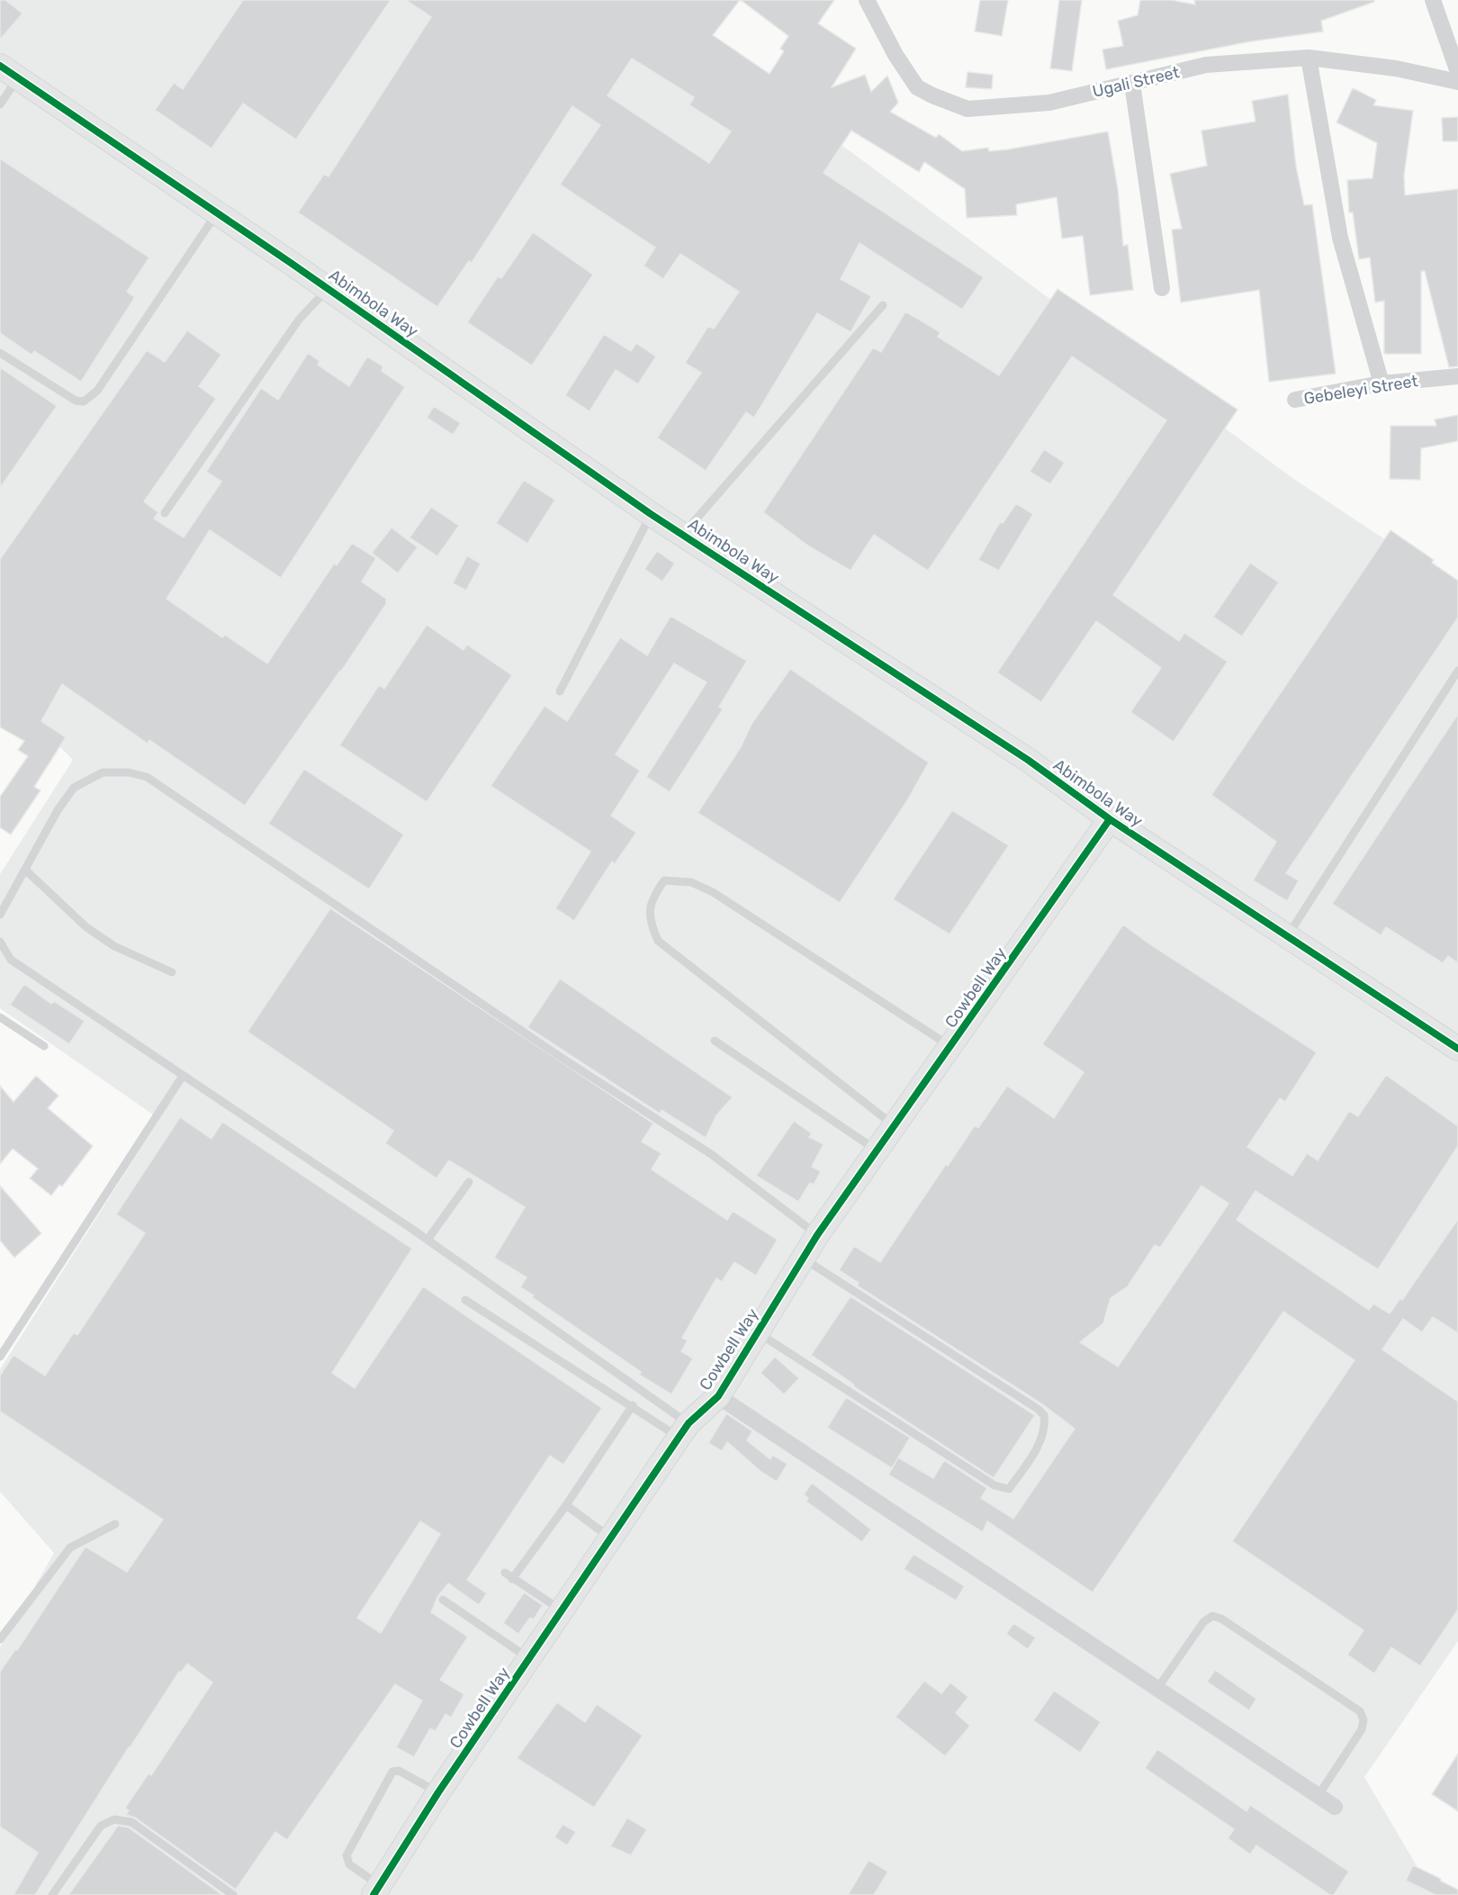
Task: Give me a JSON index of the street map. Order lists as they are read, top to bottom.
{
  "streets": {
    "street": [
      "Ugali Street",
      "Abimbola Way",
      "Gebeleyi Street",
      "Cowbell Way"
    ]
  },
  "crossings": [
    ["Abimbola Way", "Cowbell Way"]
  ]
}
